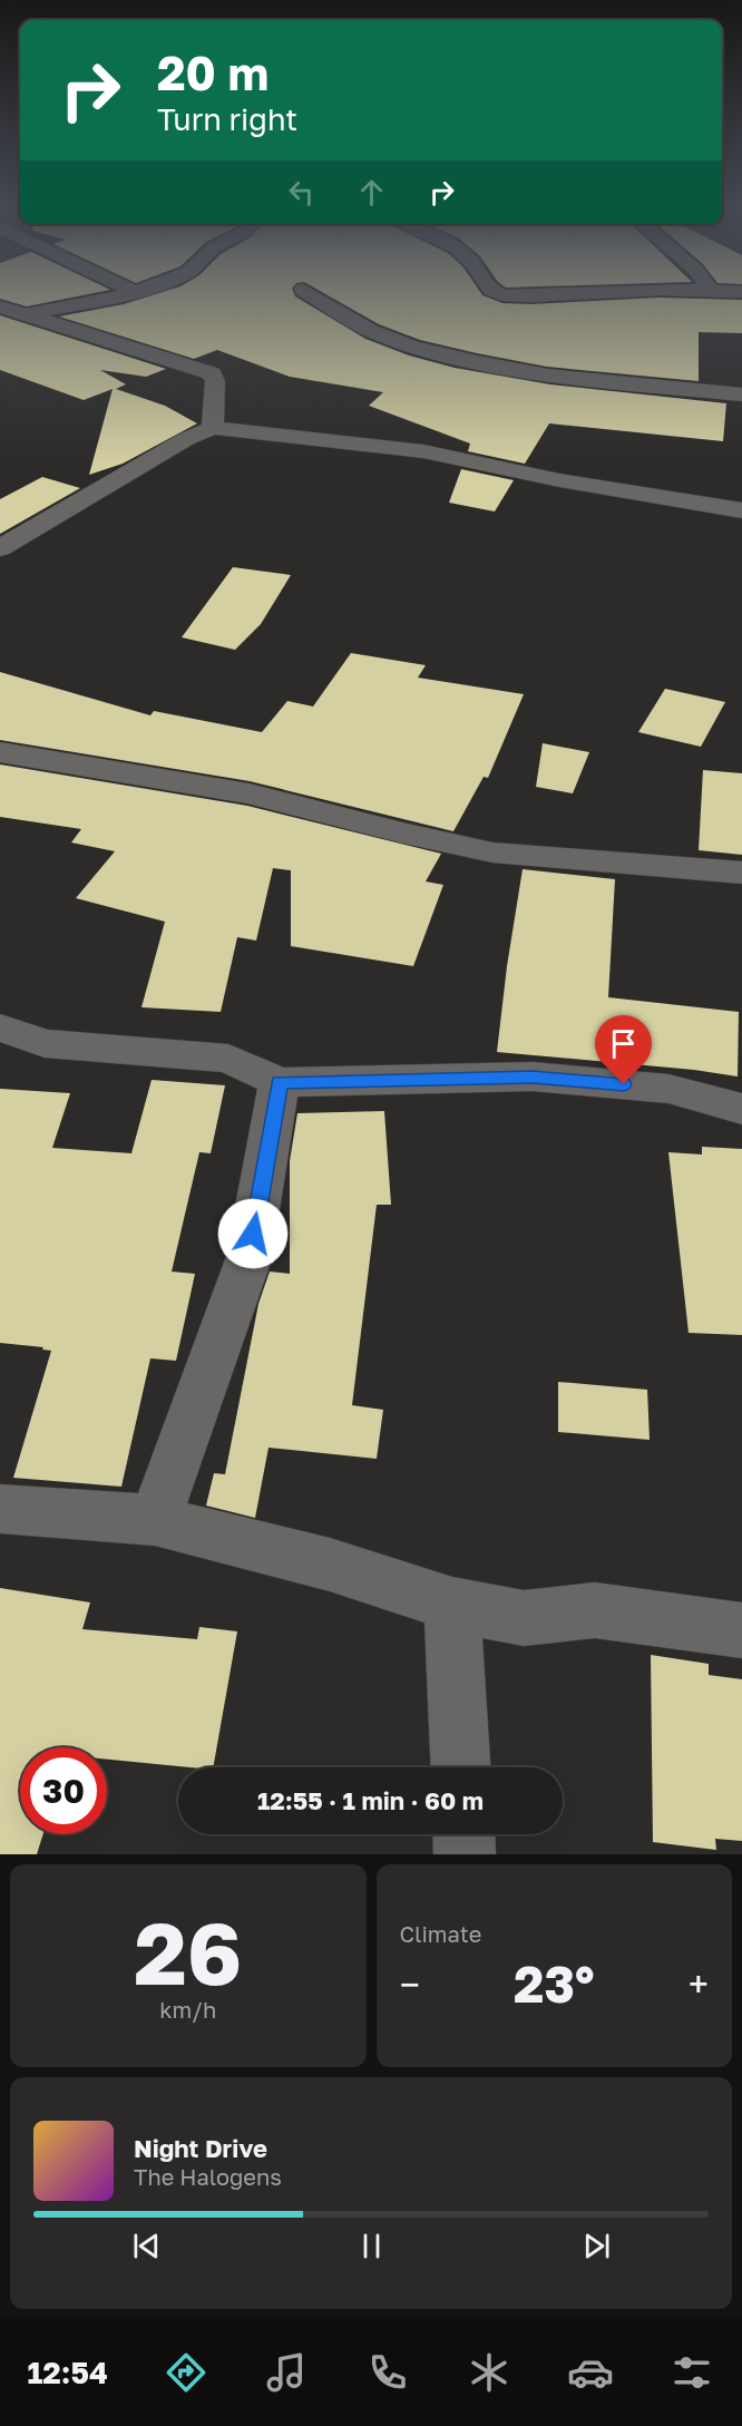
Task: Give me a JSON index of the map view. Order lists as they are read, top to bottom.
{
  "page": {
    "turn": ["20 m", "Turn right"],
    "limit": "30",
    "trip": "12:55 · 1 min · 60 m",
    "tile": [
      ["26", "km/h"],
      "Climate"
    ],
    "heat": ["−", "23°", "+"],
    "song": ["Night Drive", "The Halogens"],
    "tabs": "12:54"
  }
}
